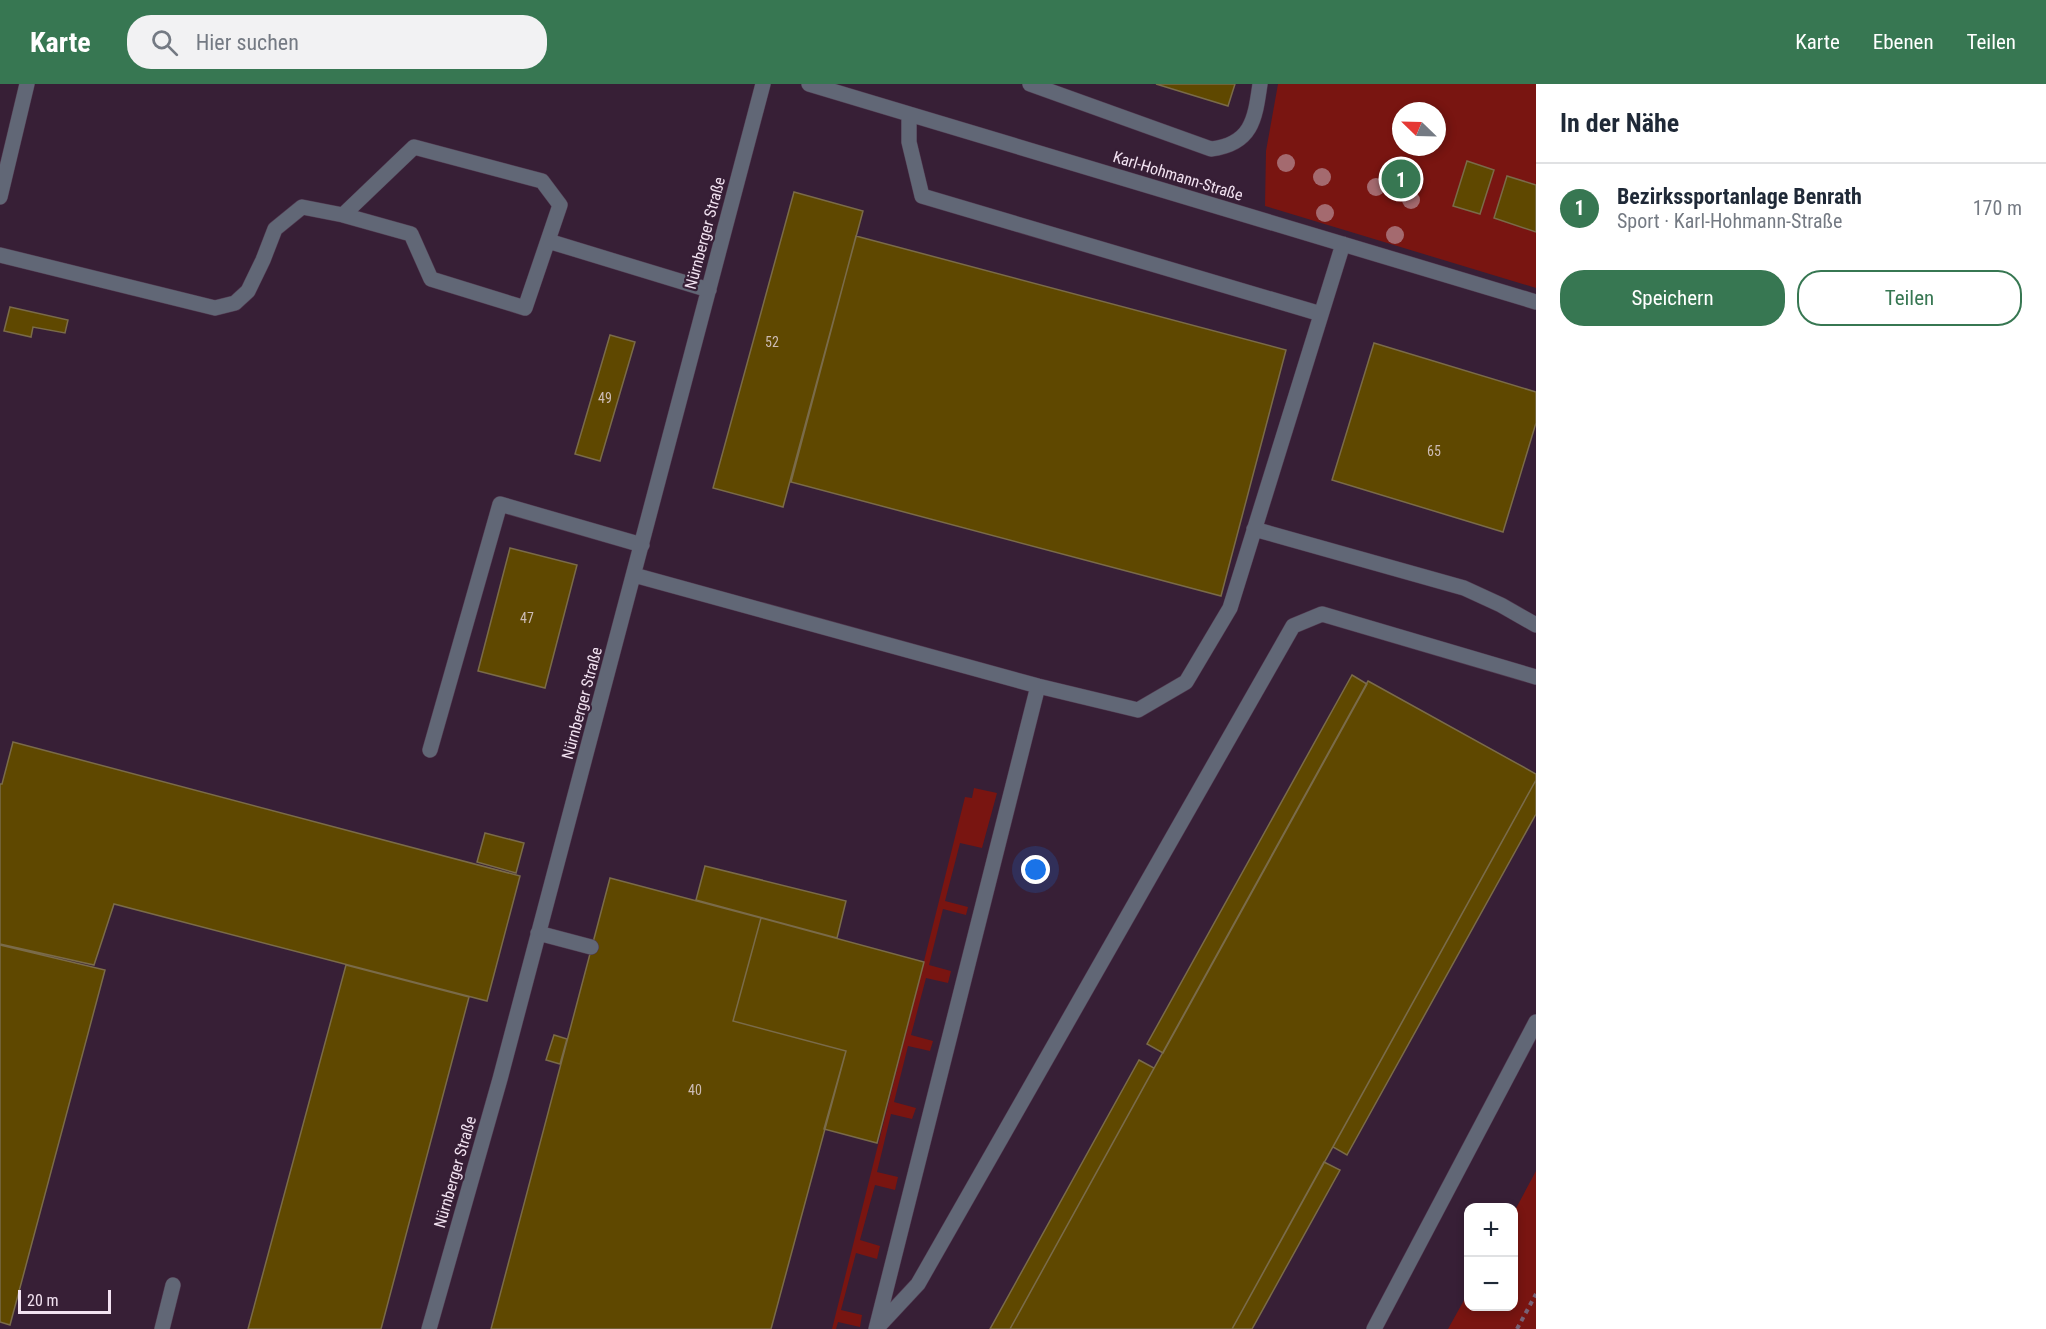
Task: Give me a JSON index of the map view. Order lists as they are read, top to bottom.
{
  "streets": {
    "street": ["Karl-Hohmann-Straße", "Nürnberger Straße"]
  },
  "house_numbers": [
    "52",
    "49",
    "65",
    "47",
    "40"
  ],
  "scale_bar": "20 m",
  "north": "top left",
  "page": {
    "header": "Karte",
    "search": "Hier suchen",
    "nav": ["Karte", "Ebenen", "Teilen"],
    "heading": "In der Nähe",
    "pins": "1",
    "list": [
      {
        "mark": "1",
        "name": "Bezirkssportanlage Benrath",
        "note": "Sport · Karl-Hohmann-Straße",
        "value": "170 m"
      }
    ],
    "buttons": ["Speichern", "Teilen"],
    "map_buttons": ["+", "−"],
    "scale": "20 m"
  }
}
